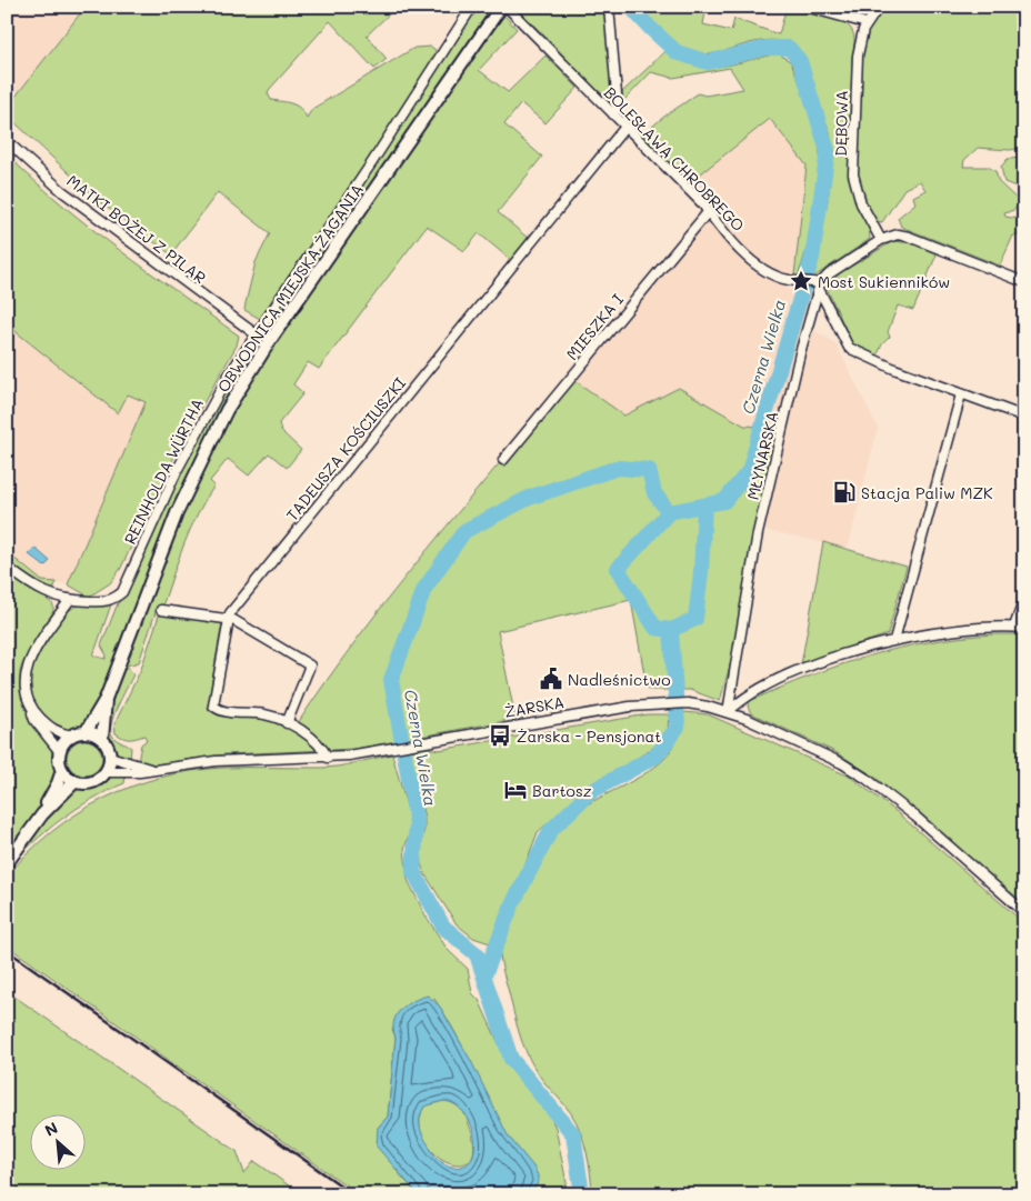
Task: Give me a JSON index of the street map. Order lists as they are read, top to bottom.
{
  "streets": {
    "main road": ["OBWODNICA MIEJSKA ŻAGANIA"],
    "street": [
      "DĘBOWA",
      "BOLESŁAWA CHROBREGO",
      "MATKI BOŻEJ Z PILAR",
      "MIESZKA I",
      "TADEUSZA KOŚCIUSZKI",
      "MŁYNARSKA",
      "REINHOLDA WÜRTHA",
      "ŻARSKA"
    ]
  },
  "crossings": [
    ["BOLESŁAWA CHROBREGO", "MIESZKA I"],
    ["BOLESŁAWA CHROBREGO", "TADEUSZA KOŚCIUSZKI"],
    ["BOLESŁAWA CHROBREGO", "MŁYNARSKA"],
    ["MATKI BOŻEJ Z PILAR", "REINHOLDA WÜRTHA"],
    ["OBWODNICA MIEJSKA ŻAGANIA", "ŻARSKA"],
    ["TADEUSZA KOŚCIUSZKI", "ŻARSKA"],
    ["MŁYNARSKA", "ŻARSKA"]
  ],
  "water": ["Czerna Wielka"],
  "places": {
    "place": ["Most Sukienników"],
    "fuel station": ["Stacja Paliw MZK"],
    "public building": ["Nadleśnictwo"],
    "bus stop": ["Żarska - Pensjonat"],
    "hotel": ["Bartosz"]
  },
  "north": "top left"
}
